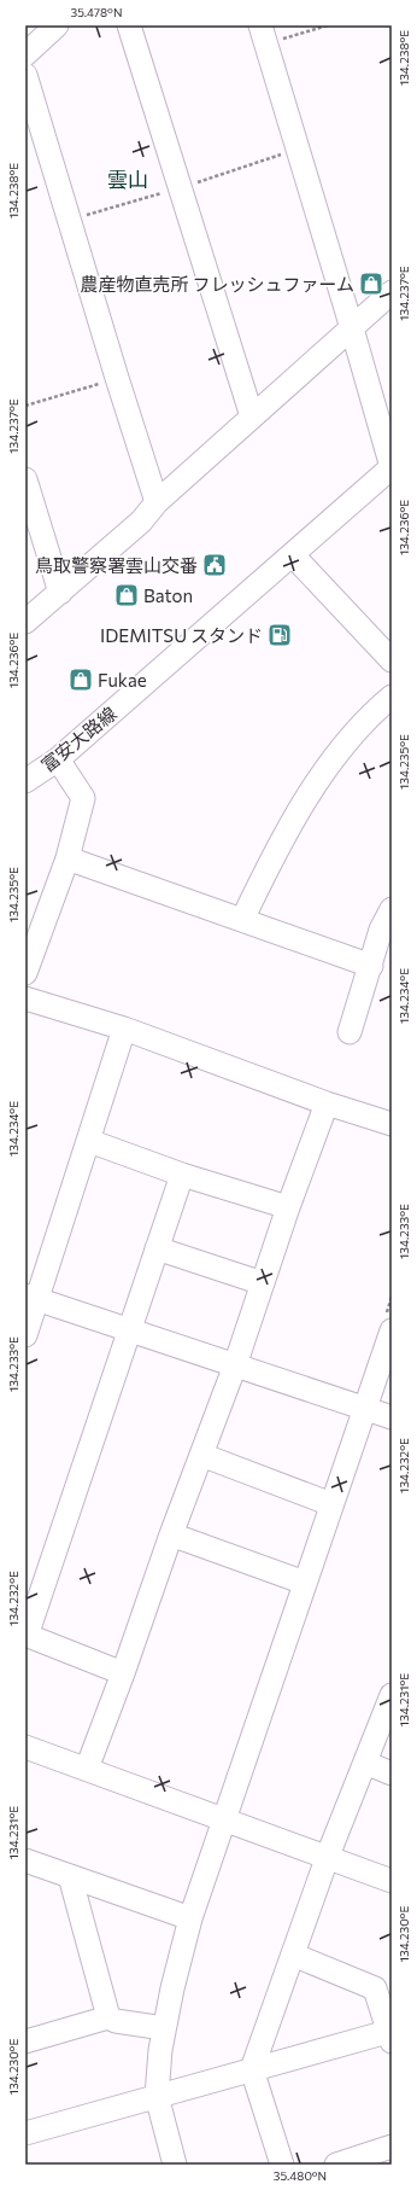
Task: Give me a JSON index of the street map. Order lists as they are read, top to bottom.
{
  "streets": {
    "street": ["富安大路線"]
  },
  "districts": ["雲山"],
  "places": {
    "shop": ["農産物直売所 フレッシュファーム", "Baton", "Fukae"],
    "public building": ["鳥取警察署雲山交番"],
    "fuel station": ["IDEMITSU スタンド"]
  },
  "coordinates": [
    "35.478°N",
    "134.238°E",
    "134.237°E",
    "134.236°E",
    "134.235°E",
    "134.234°E",
    "134.233°E",
    "134.232°E",
    "134.231°E",
    "134.230°E",
    "35.480°N"
  ]
}
